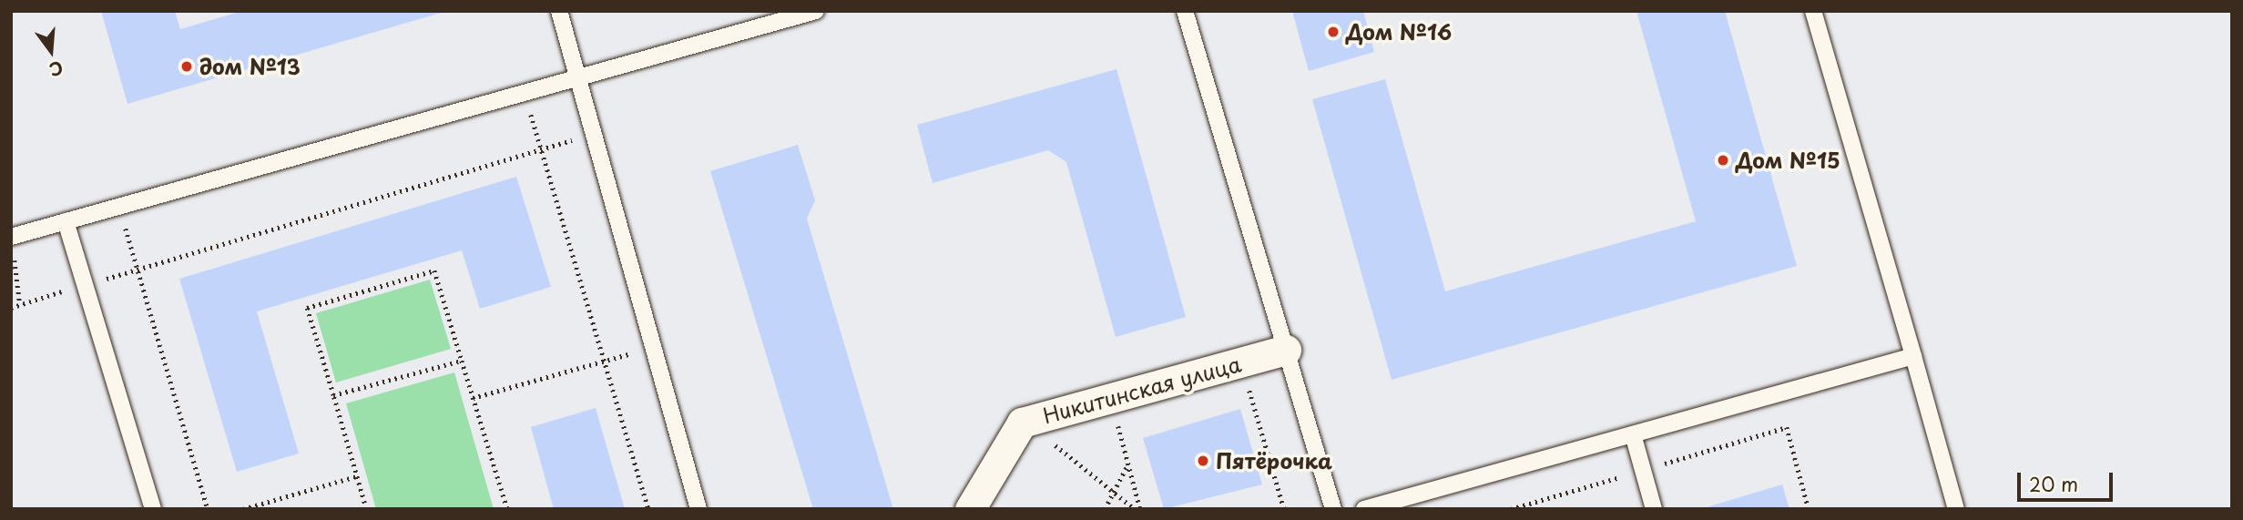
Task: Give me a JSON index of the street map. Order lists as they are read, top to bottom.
{
  "streets": {
    "street": ["Никитинская улица"]
  },
  "places": [
    "Дом №16",
    "дом №13",
    "Дом №15",
    "Пятёрочка"
  ],
  "scale_bar": "20 m",
  "north": "bottom"
}
